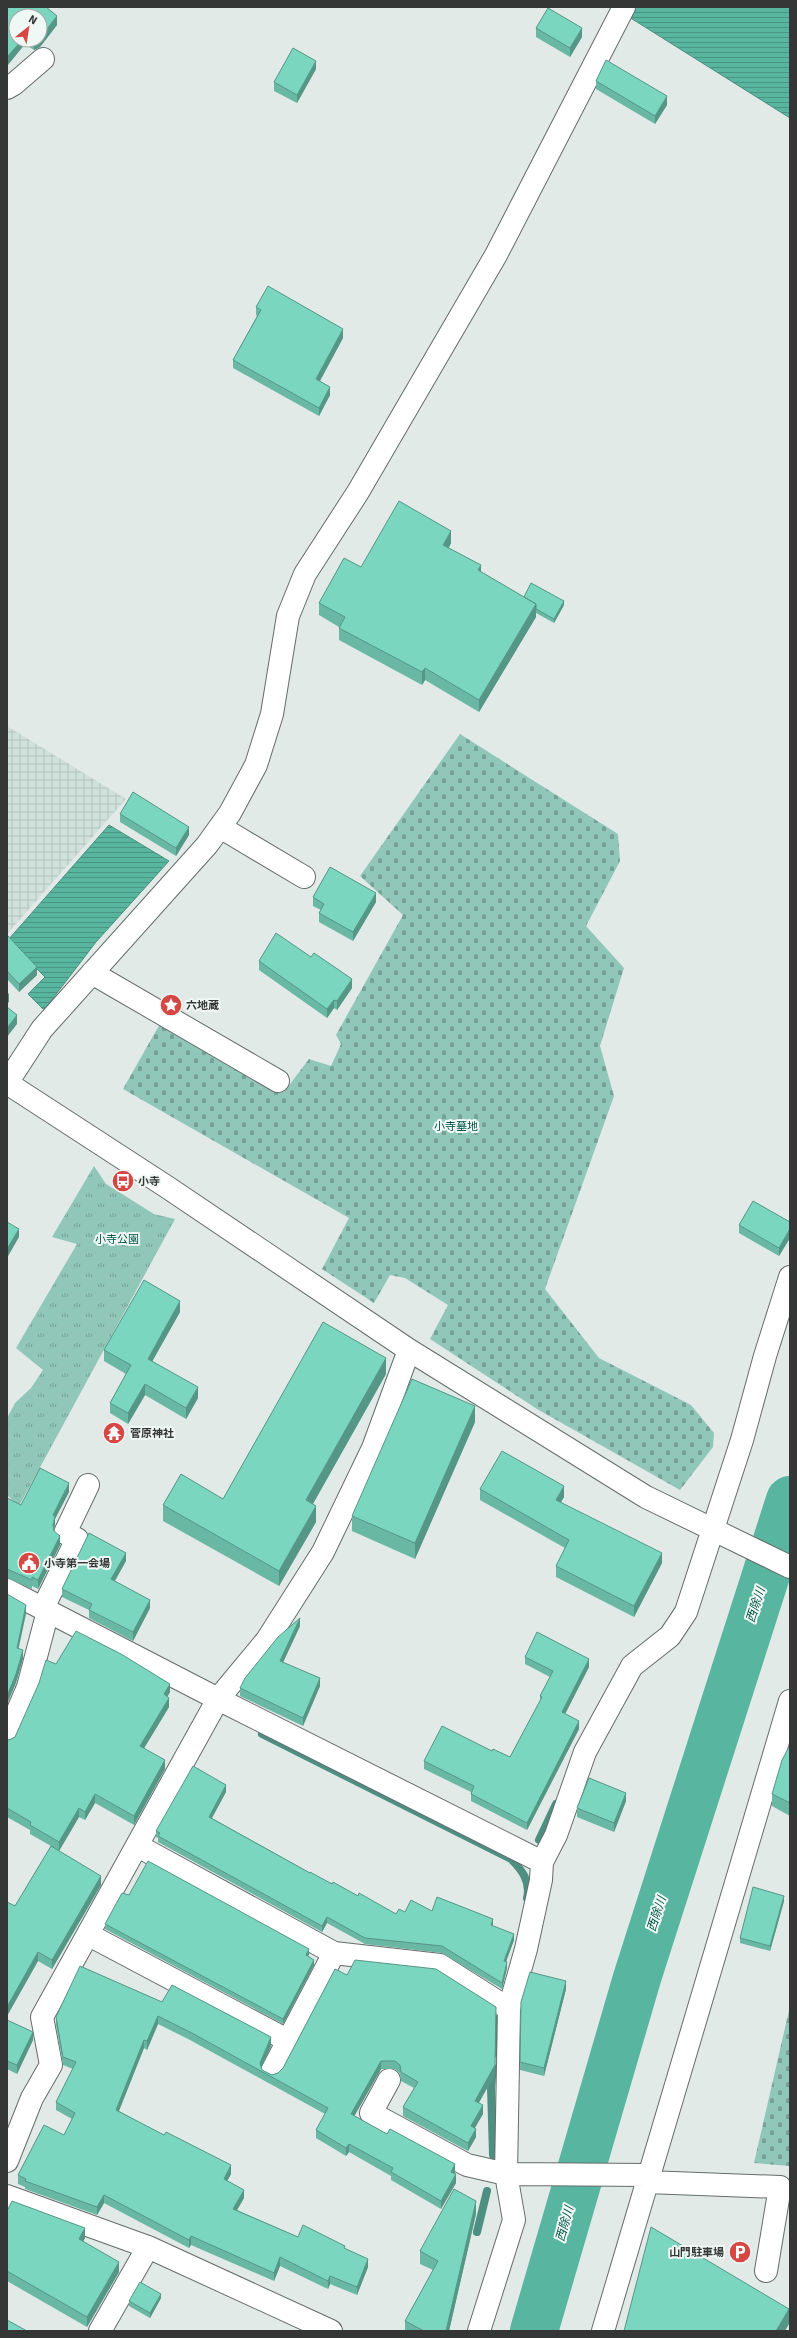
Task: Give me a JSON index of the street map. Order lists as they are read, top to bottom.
{
  "water": ["西除川"],
  "parks": ["小寺墓地", "小寺公園"],
  "places": {
    "place": ["六地蔵"],
    "bus stop": ["小寺"],
    "temple": ["菅原神社"],
    "public building": ["小寺第一会場"],
    "parking": ["山門駐車場"]
  },
  "north": "top right"
}
